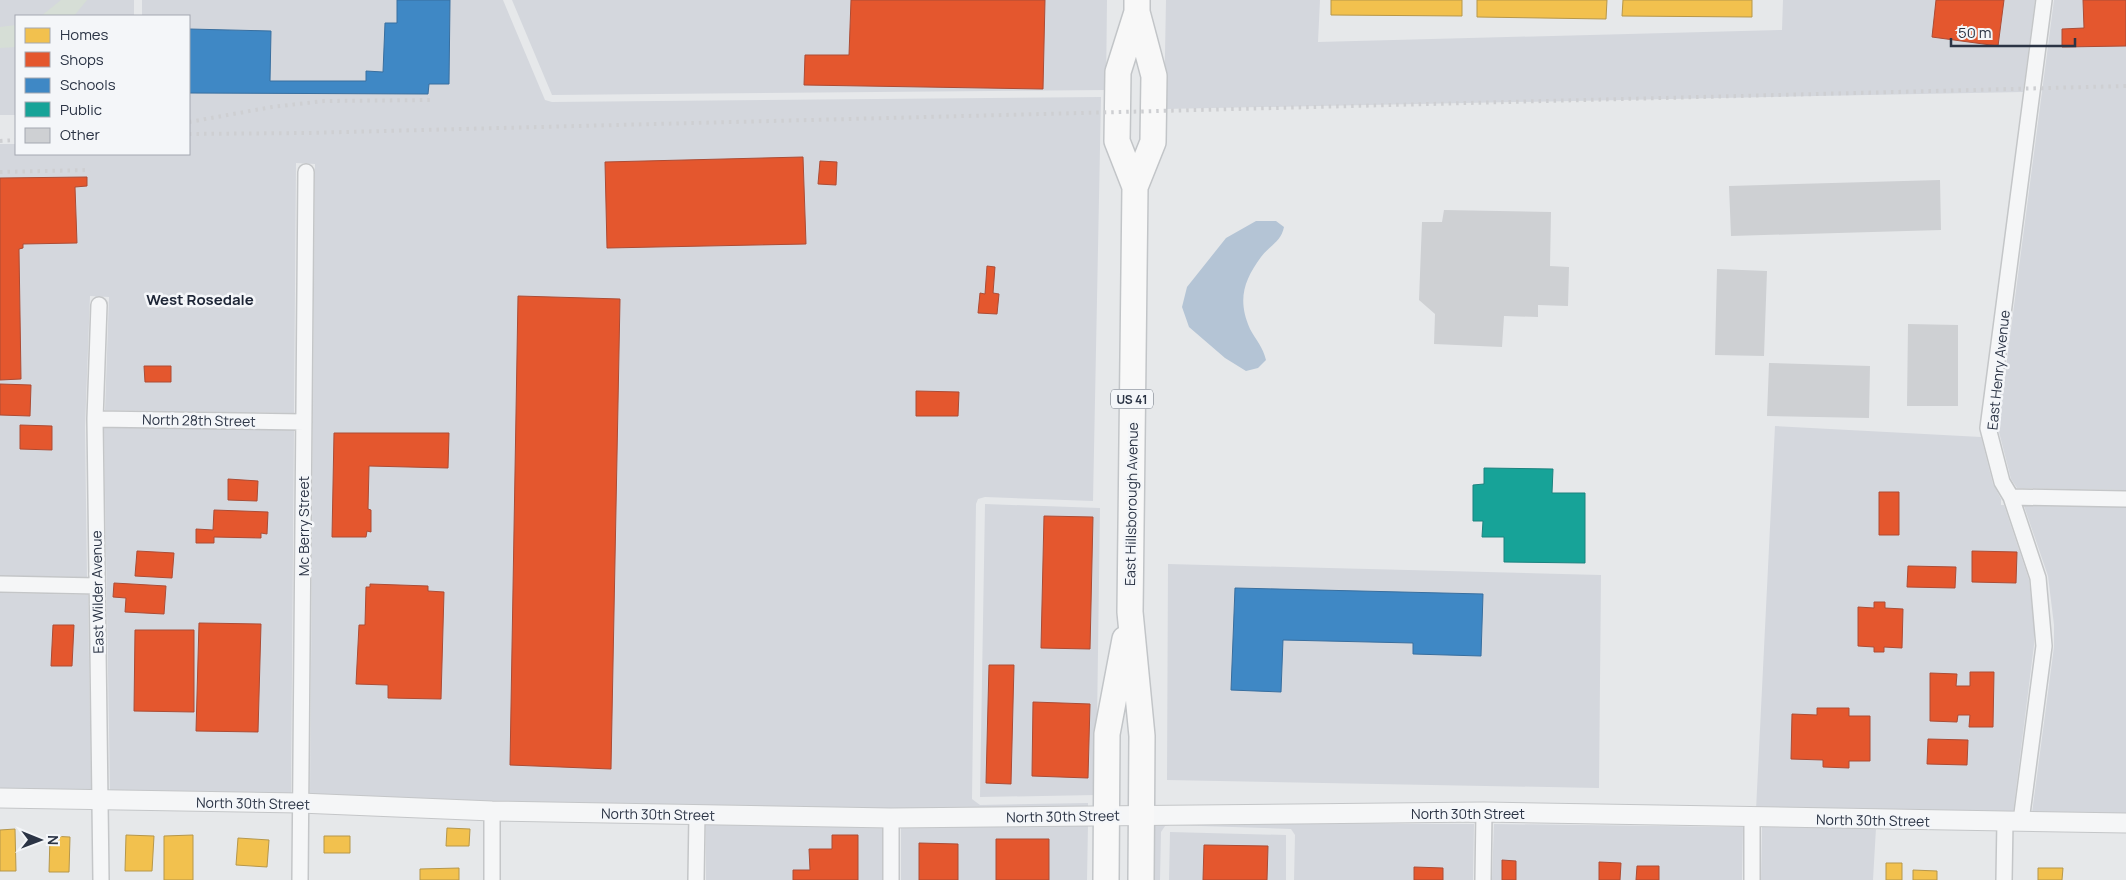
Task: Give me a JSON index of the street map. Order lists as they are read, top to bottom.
{
  "streets": {
    "main road": ["US 41", "East Hillsborough Avenue"],
    "street": [
      "East Henry Avenue",
      "North 28th Street",
      "Mc Berry Street",
      "East Wilder Avenue",
      "North 30th Street"
    ]
  },
  "crossings": [
    ["East Henry Avenue", "North 30th Street"],
    ["North 28th Street", "Mc Berry Street"],
    ["North 28th Street", "East Wilder Avenue"],
    ["East Hillsborough Avenue", "North 30th Street"],
    ["Mc Berry Street", "North 30th Street"],
    ["East Wilder Avenue", "North 30th Street"]
  ],
  "districts": ["West Rosedale"],
  "legend": [
    "Homes",
    "Shops",
    "Schools",
    "Public",
    "Other"
  ],
  "scale_bar": "50 m",
  "north": "right"
}
